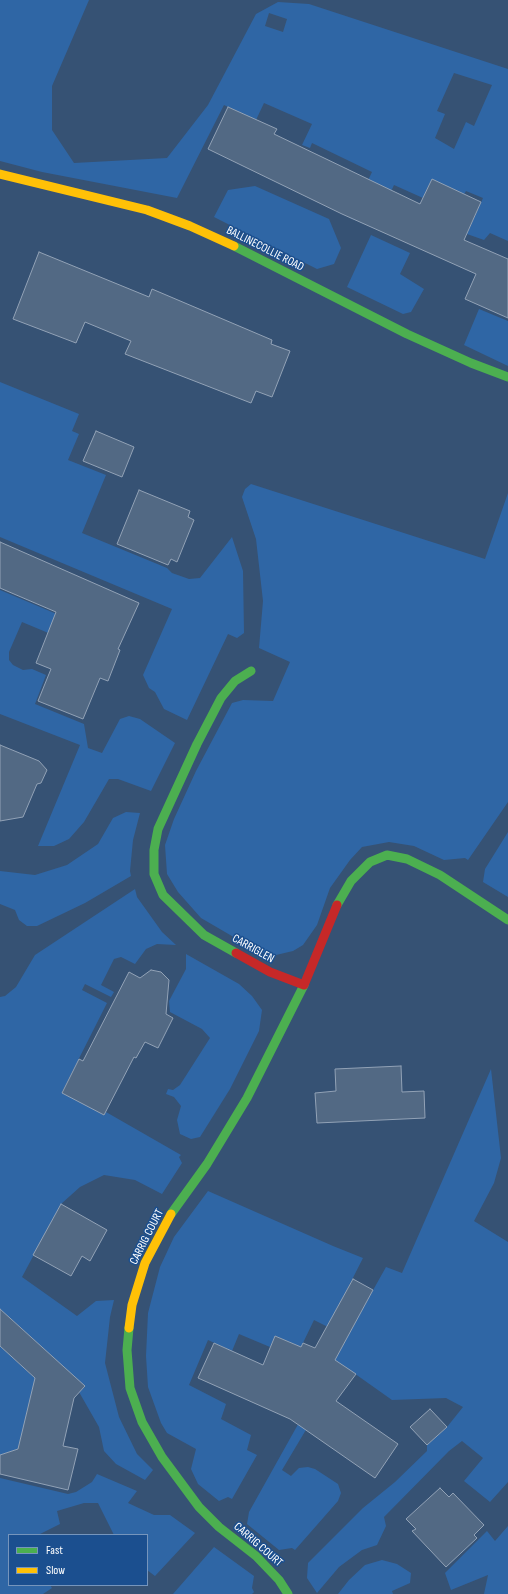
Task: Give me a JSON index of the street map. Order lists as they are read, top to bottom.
{
  "streets": {
    "street": ["BALLINECOLLIE ROAD", "CARRIGLEN", "CARRIG COURT"]
  },
  "crossings": [
    ["CARRIGLEN", "CARRIG COURT"]
  ],
  "legend": ["Fast", "Slow"]
}
